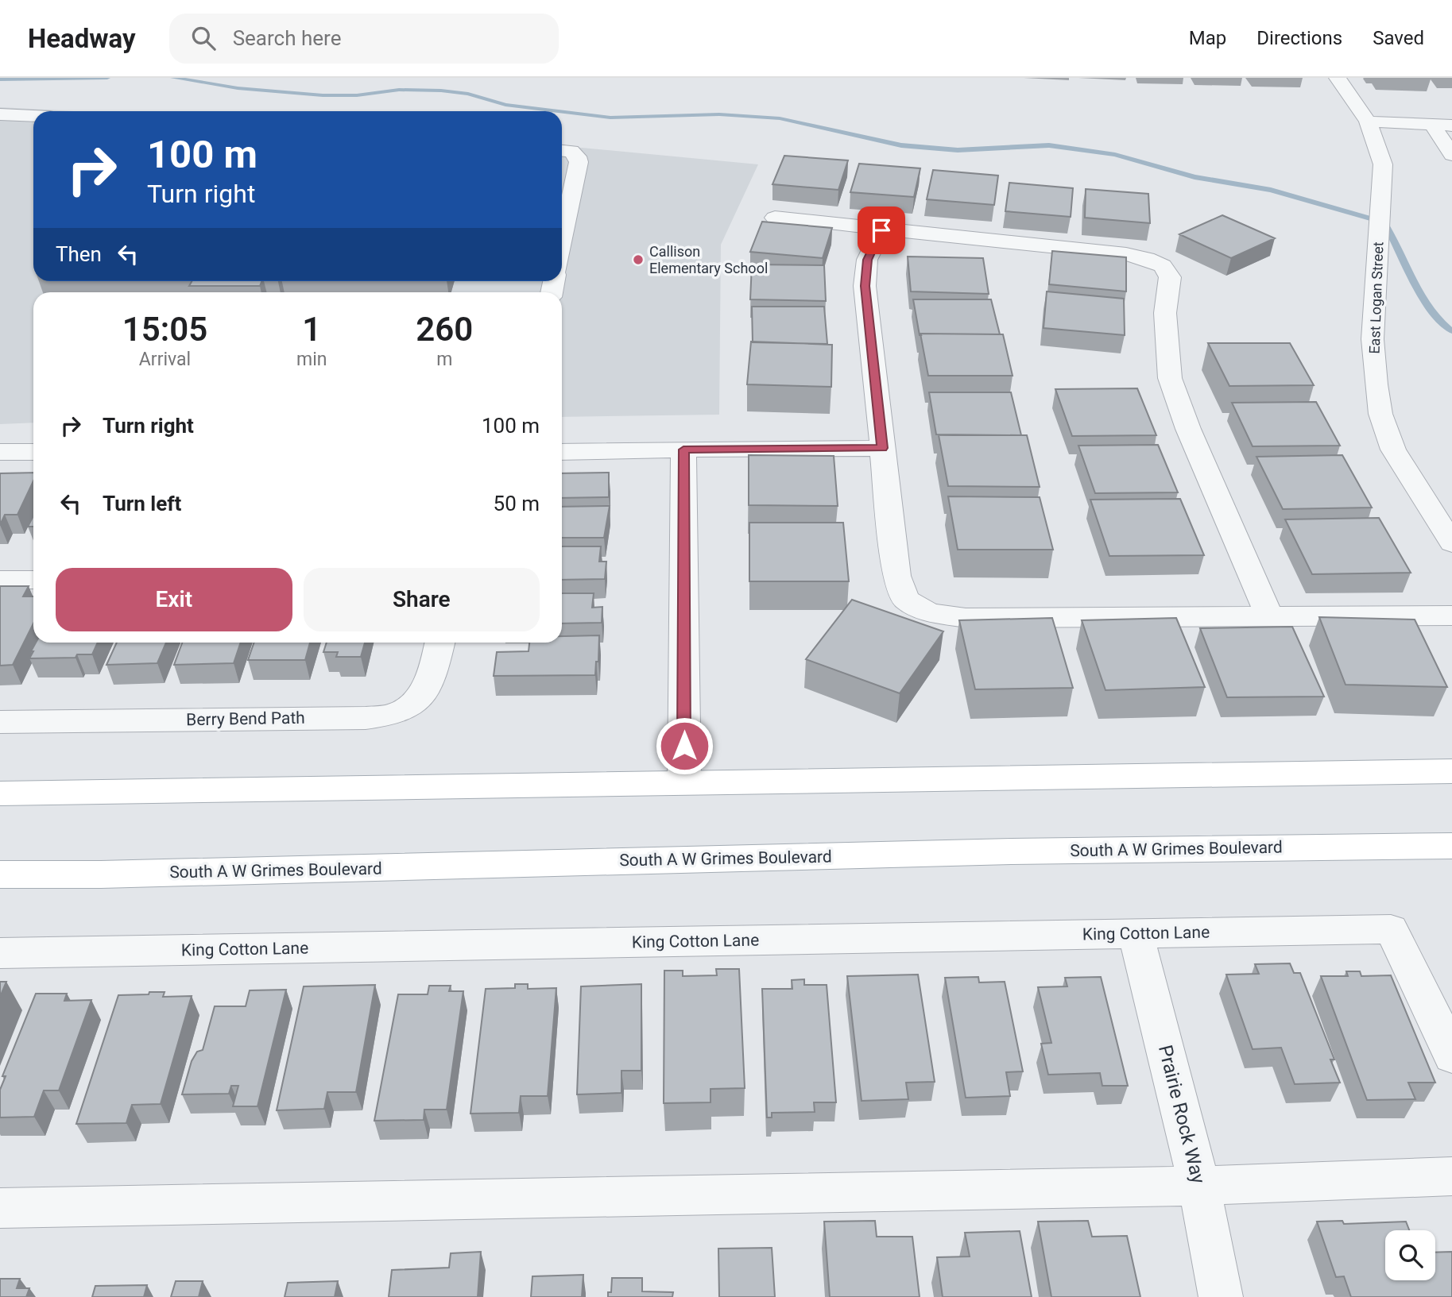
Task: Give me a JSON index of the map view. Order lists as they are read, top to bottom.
{
  "streets": {
    "main road": ["South A W Grimes Boulevard"],
    "street": [
      "East Logan Street",
      "Berry Bend Path",
      "King Cotton Lane",
      "Prairie Rock Way"
    ]
  },
  "crossings": [
    ["King Cotton Lane", "Prairie Rock Way"]
  ],
  "places": ["Callison Elementary School"],
  "page": {
    "header": "Headway",
    "search": "Search here",
    "nav": ["Map", "Directions", "Saved"],
    "turn": ["100 m", "Turn right"],
    "then": "Then",
    "eta": [
      "15:05",
      "Arrival",
      "1",
      "min",
      "260",
      "m"
    ],
    "list": [
      {
        "name": "Turn right",
        "value": "100 m"
      },
      {
        "name": "Turn left",
        "value": "50 m"
      }
    ],
    "buttons": ["Exit", "Share"]
  }
}
